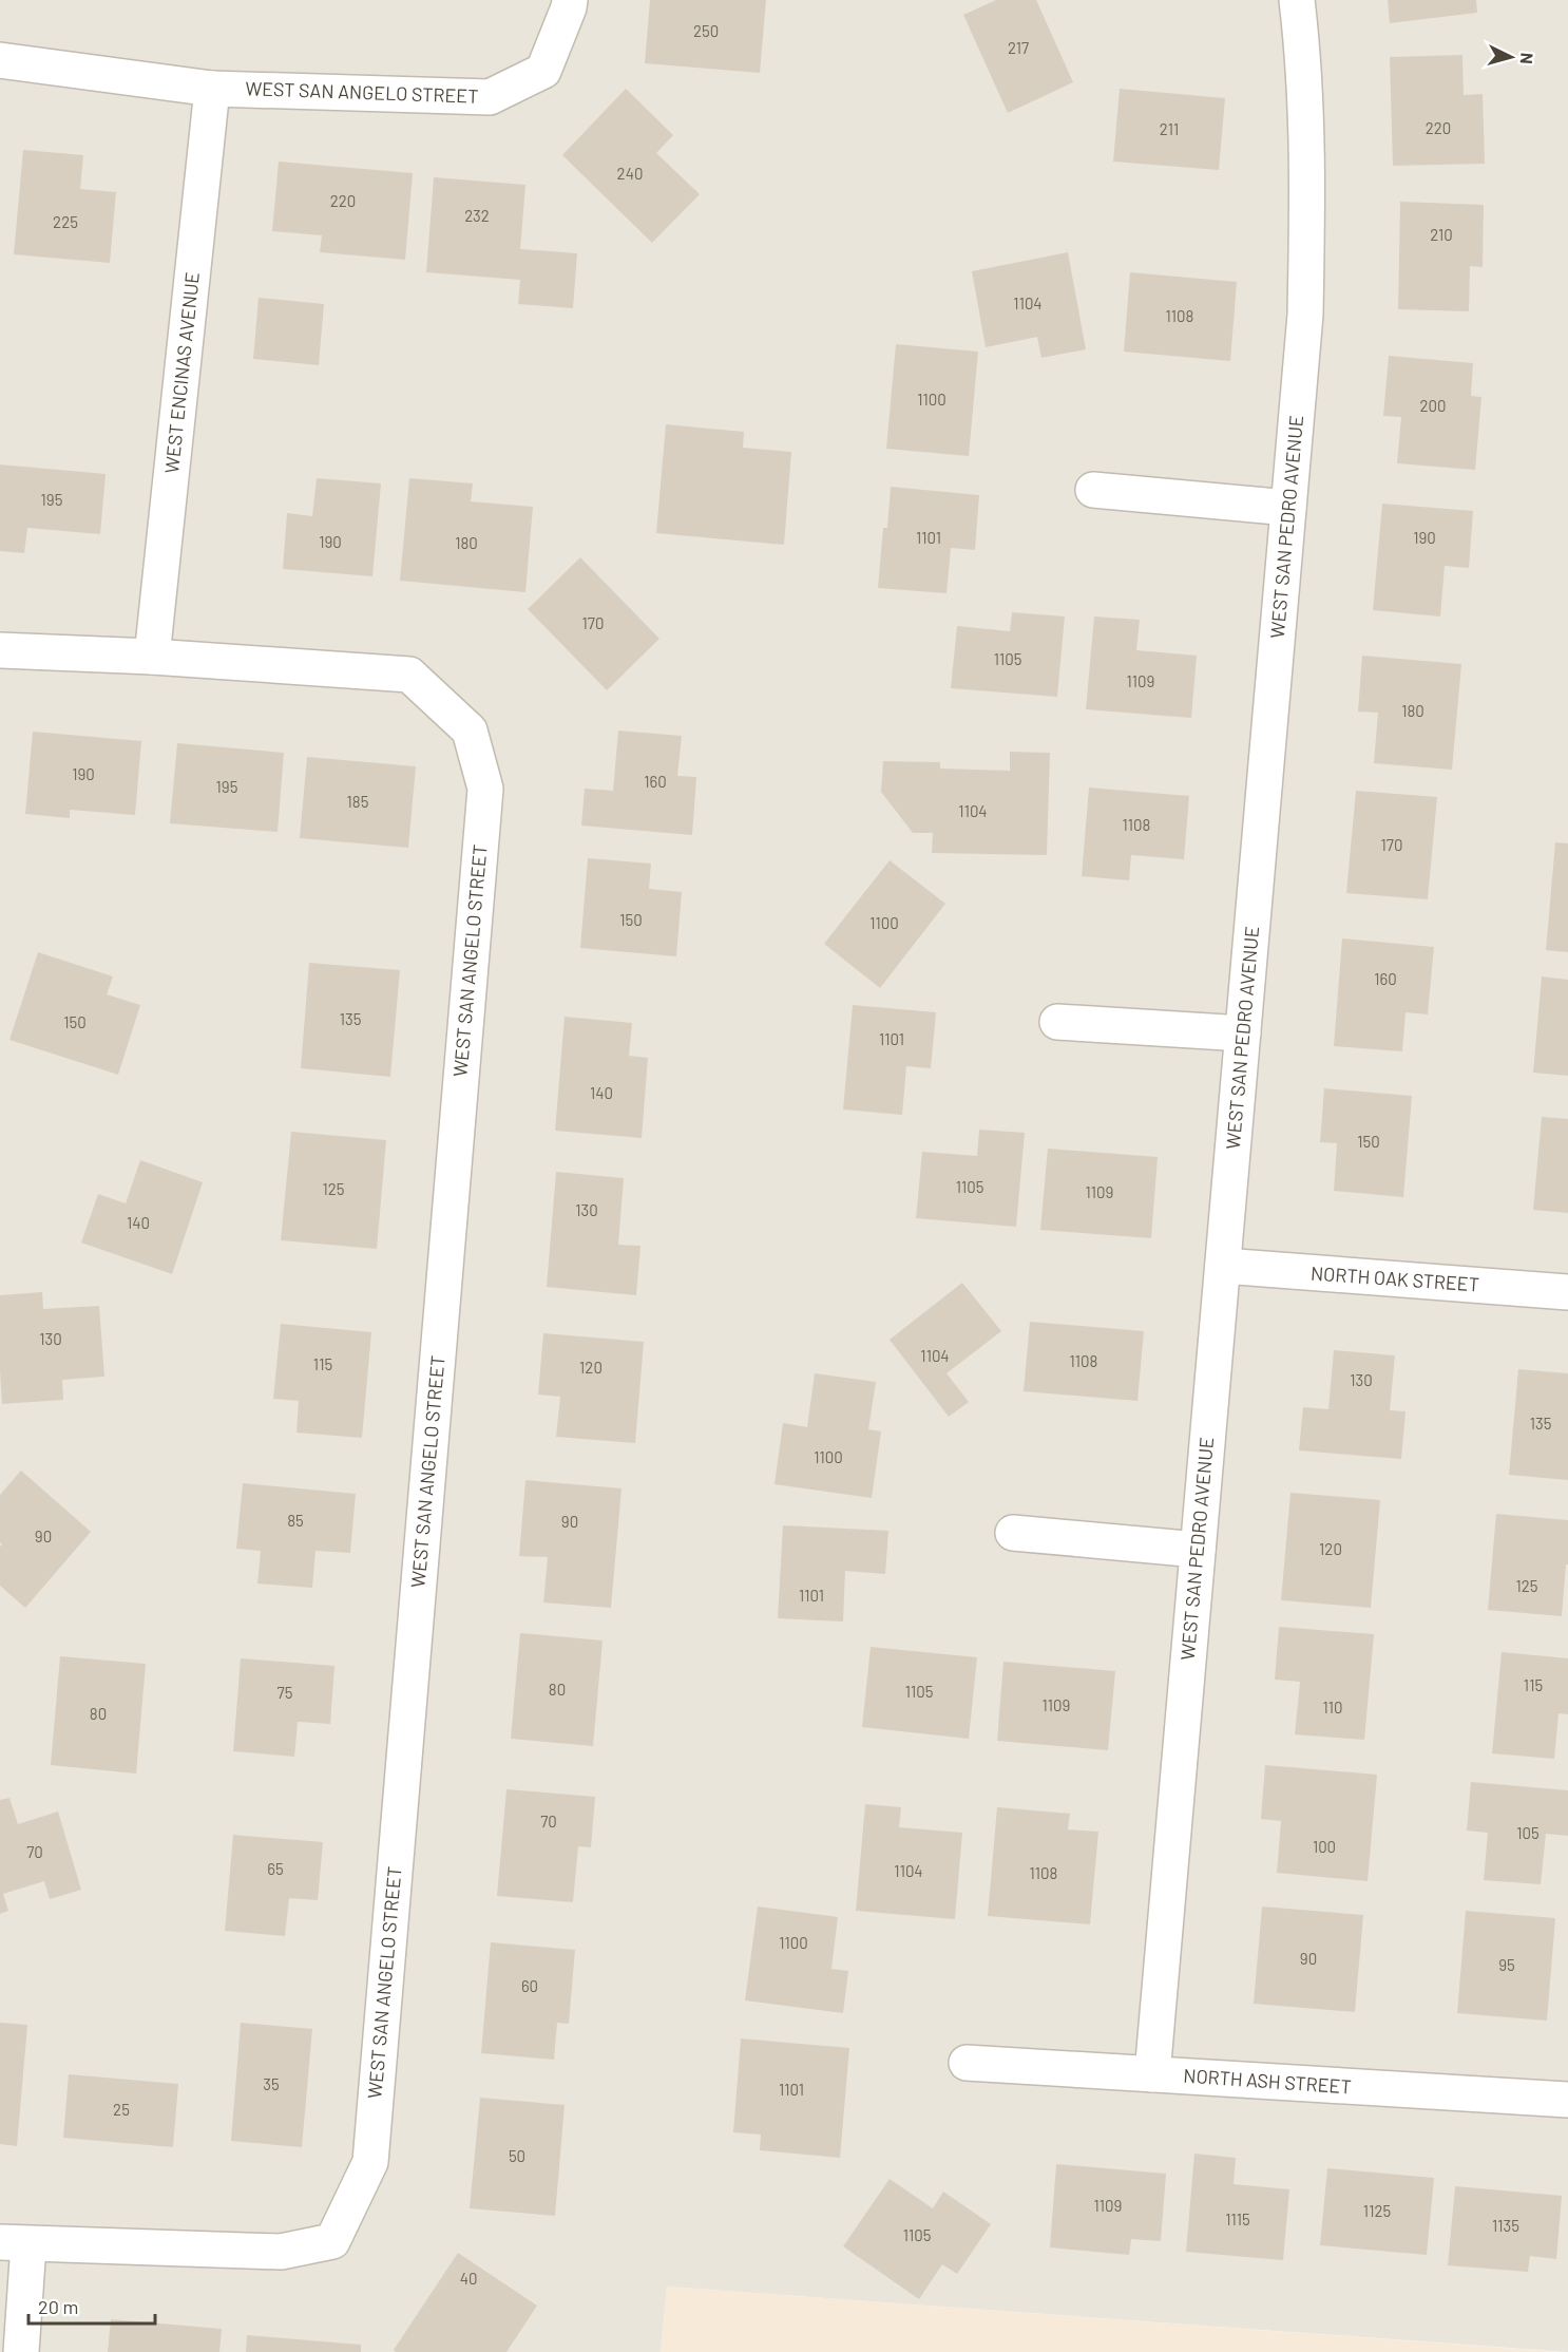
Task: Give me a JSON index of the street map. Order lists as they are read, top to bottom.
{
  "streets": {
    "street": [
      "WEST SAN ANGELO STREET",
      "WEST ENCINAS AVENUE",
      "WEST SAN PEDRO AVENUE",
      "NORTH OAK STREET",
      "NORTH ASH STREET"
    ]
  },
  "crossings": [
    ["WEST SAN ANGELO STREET", "WEST ENCINAS AVENUE"],
    ["WEST SAN PEDRO AVENUE", "NORTH OAK STREET"],
    ["WEST SAN PEDRO AVENUE", "NORTH ASH STREET"]
  ],
  "house_numbers": [
    "250",
    "217",
    "220",
    "211",
    "240",
    "220",
    "232",
    "225",
    "210",
    "1104",
    "1108",
    "1100",
    "200",
    "195",
    "1101",
    "190",
    "190",
    "180",
    "170",
    "1105",
    "1109",
    "180",
    "190",
    "160",
    "195",
    "185",
    "1104",
    "1108",
    "170",
    "150",
    "1100",
    "160",
    "135",
    "150",
    "1101",
    "140",
    "150",
    "1105",
    "125",
    "1109",
    "130",
    "140",
    "130",
    "1104",
    "1108",
    "115",
    "120",
    "130",
    "135",
    "1100",
    "85",
    "90",
    "90",
    "120",
    "125",
    "1101",
    "115",
    "80",
    "1105",
    "75",
    "1109",
    "110",
    "80",
    "70",
    "105",
    "100",
    "70",
    "65",
    "1104",
    "1108",
    "1100",
    "90",
    "95",
    "60",
    "35",
    "1101",
    "25",
    "50",
    "1109",
    "1125",
    "1115",
    "1135",
    "1105",
    "40"
  ],
  "scale_bar": "20 m",
  "north": "right"
}
